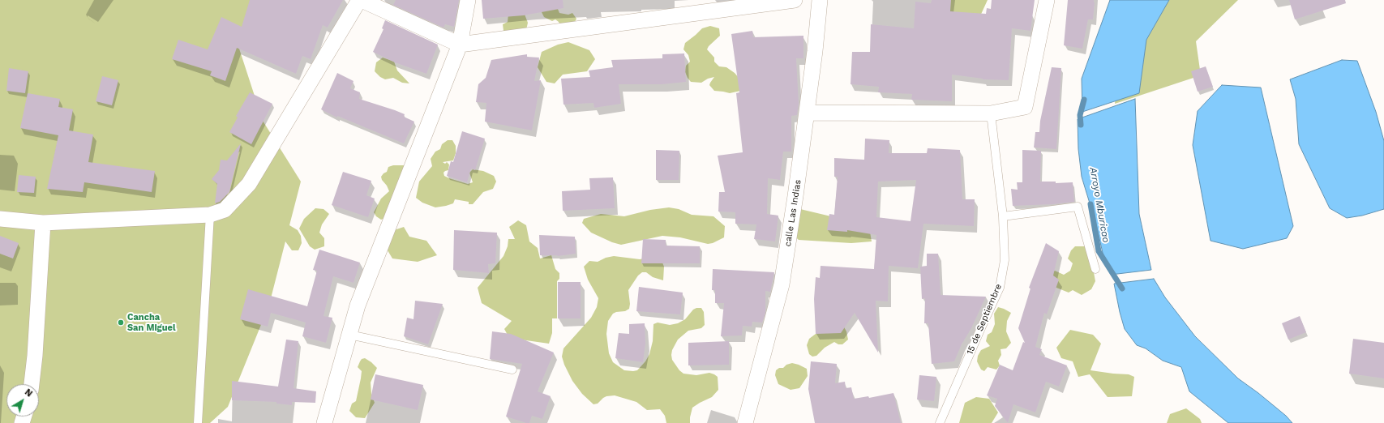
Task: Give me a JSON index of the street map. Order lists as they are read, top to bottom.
{
  "streets": {
    "street": ["calle Las Indias"],
    "lane": ["15 de Septiembre"]
  },
  "water": ["Arroyo Mburicao"],
  "places": ["Cancha San Miguel"],
  "north": "top right"
}
